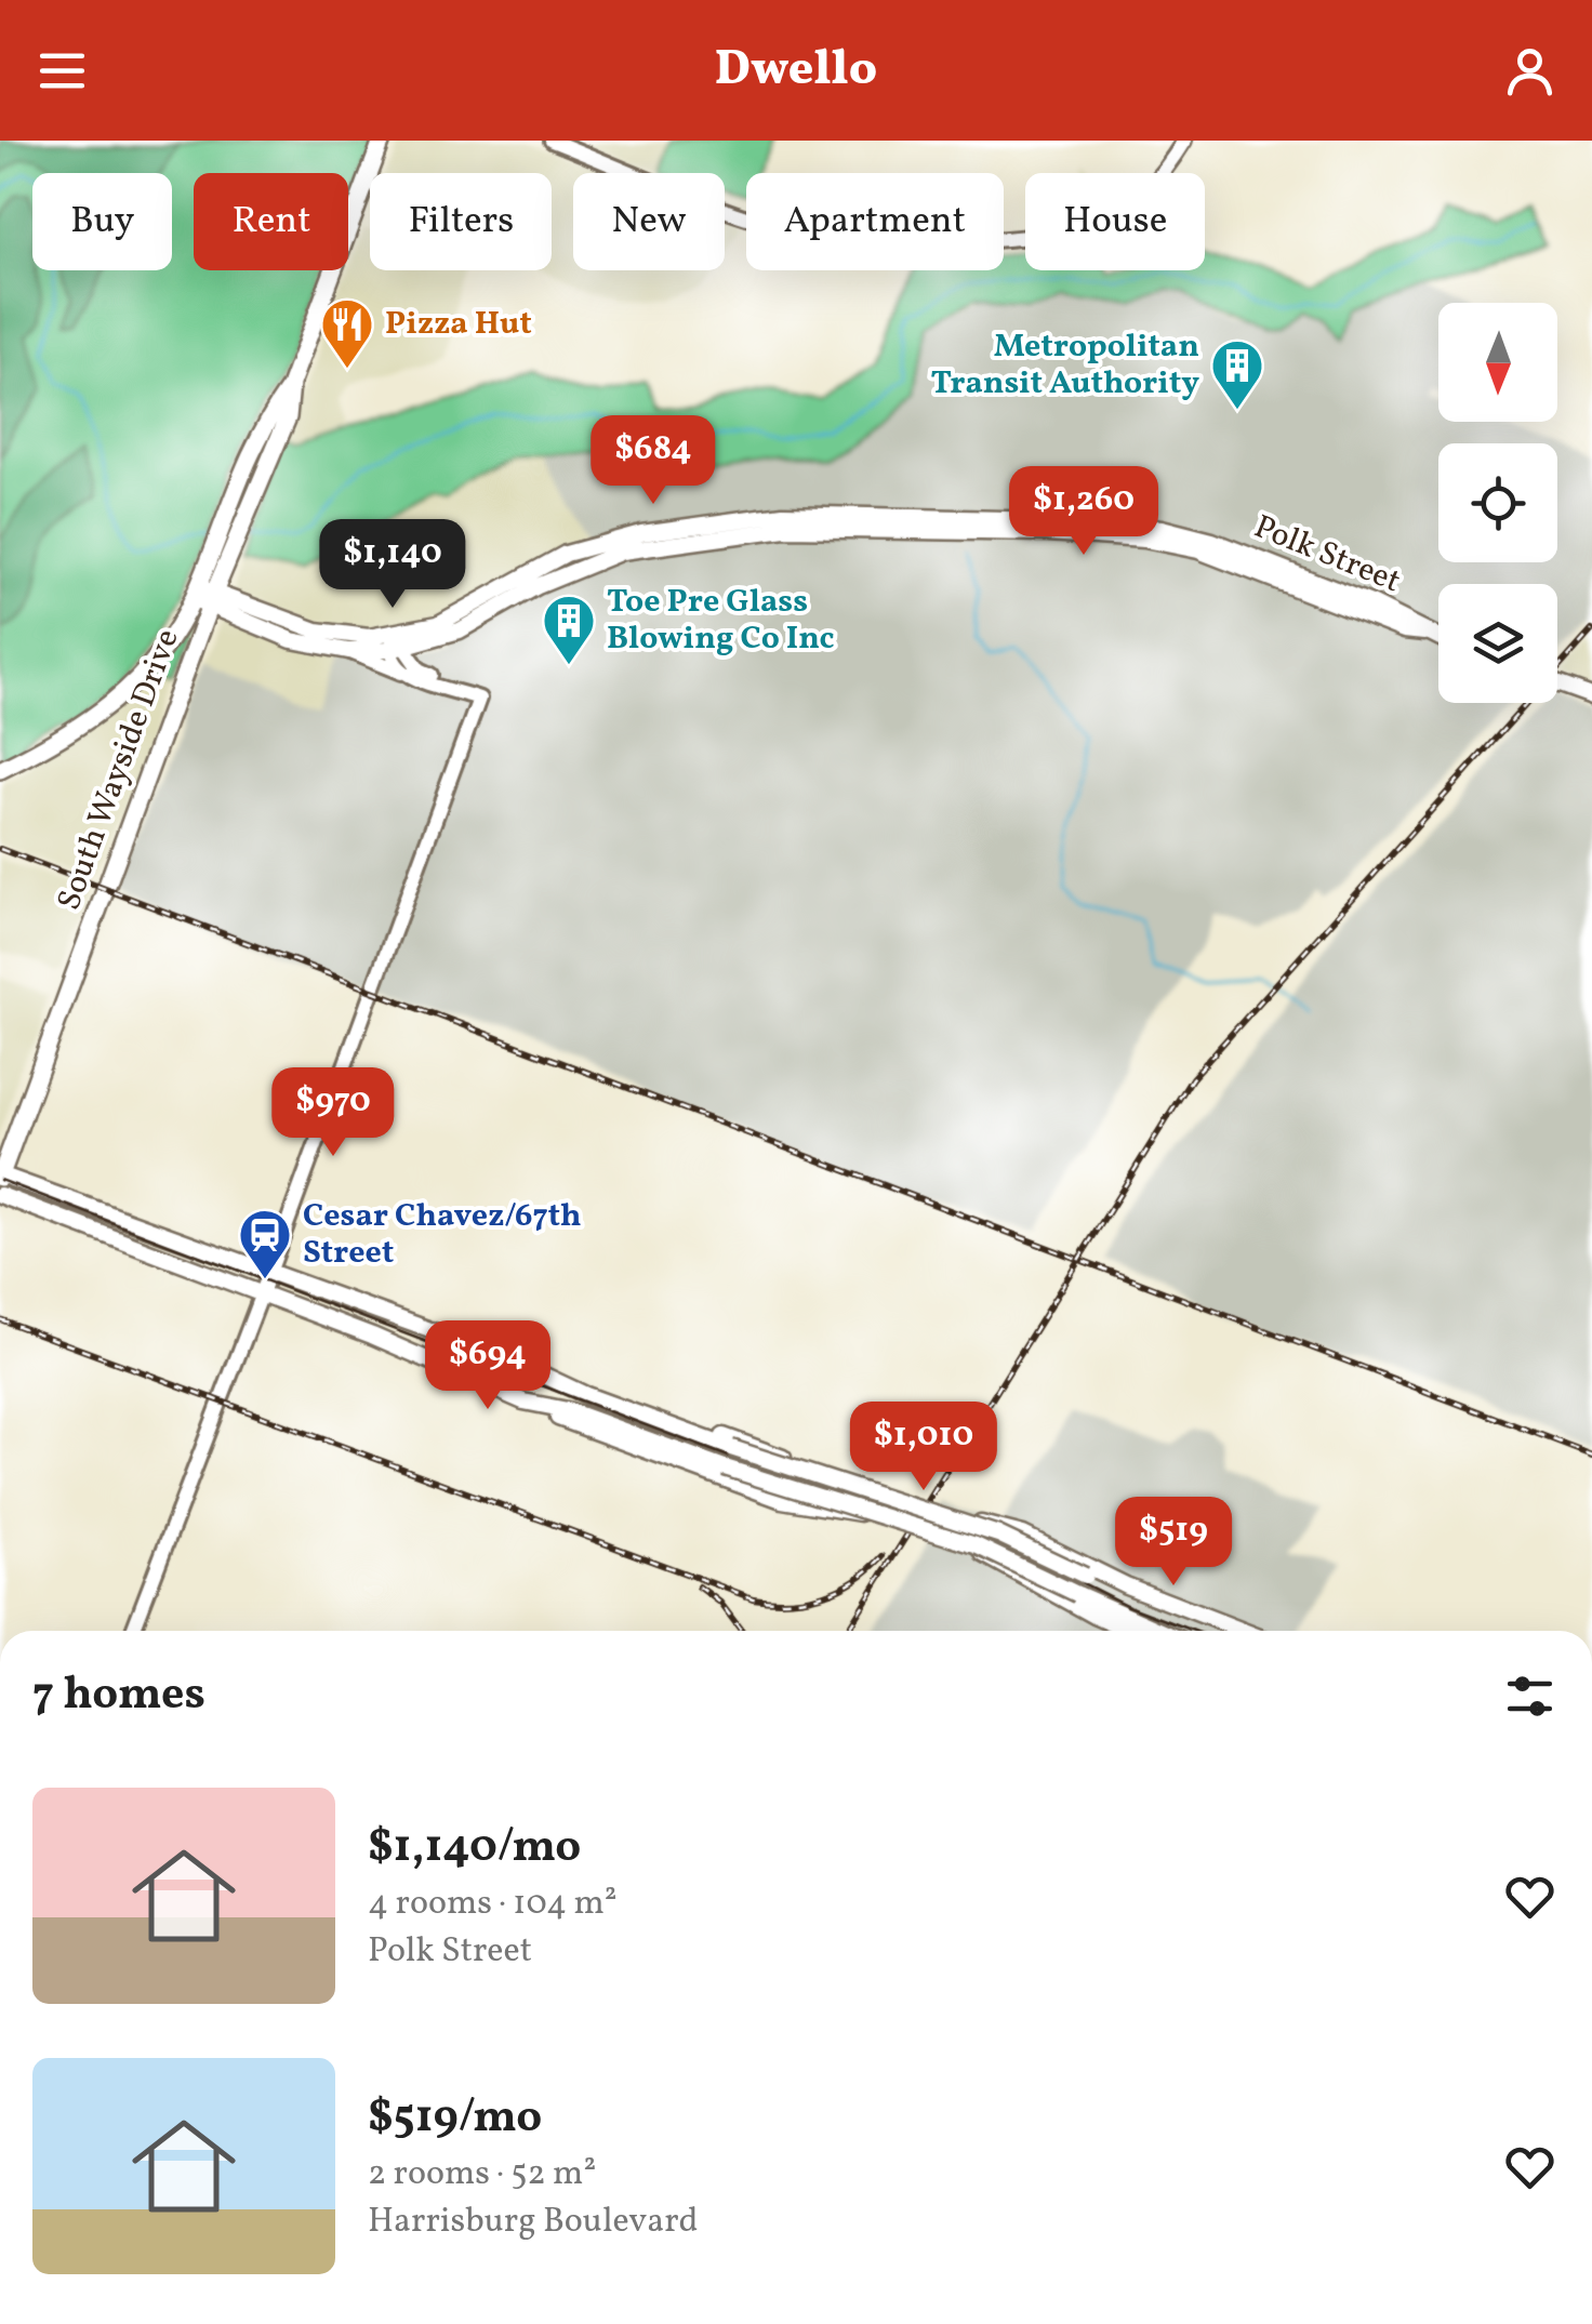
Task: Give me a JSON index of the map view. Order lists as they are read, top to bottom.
{
  "streets": {
    "main road": ["Polk Street", "South Wayside Drive"]
  },
  "crossings": [
    ["Polk Street", "South Wayside Drive"]
  ],
  "places": {
    "restaurant": ["Pizza Hut"],
    "building": ["Metropolitan Transit Authority", "Toe Pre Glass Blowing Co Inc"],
    "station": ["Cesar Chavez/67th Street"]
  },
  "north": "bottom",
  "page": {
    "header": "Dwello",
    "chip": [
      "Buy",
      "Rent",
      "Filters",
      "New",
      "Apartment",
      "House"
    ],
    "price": [
      "$684",
      "$1,260",
      "$1,140",
      "$970",
      "$694",
      "$1,010",
      "$519"
    ],
    "heading": "7 homes",
    "list": [
      {
        "name": "$1,140/mo",
        "note": "4 rooms · 104 m² · Polk Street"
      },
      {
        "name": "$519/mo",
        "note": "2 rooms · 52 m² · Harrisburg Boulevard"
      }
    ]
  }
}
